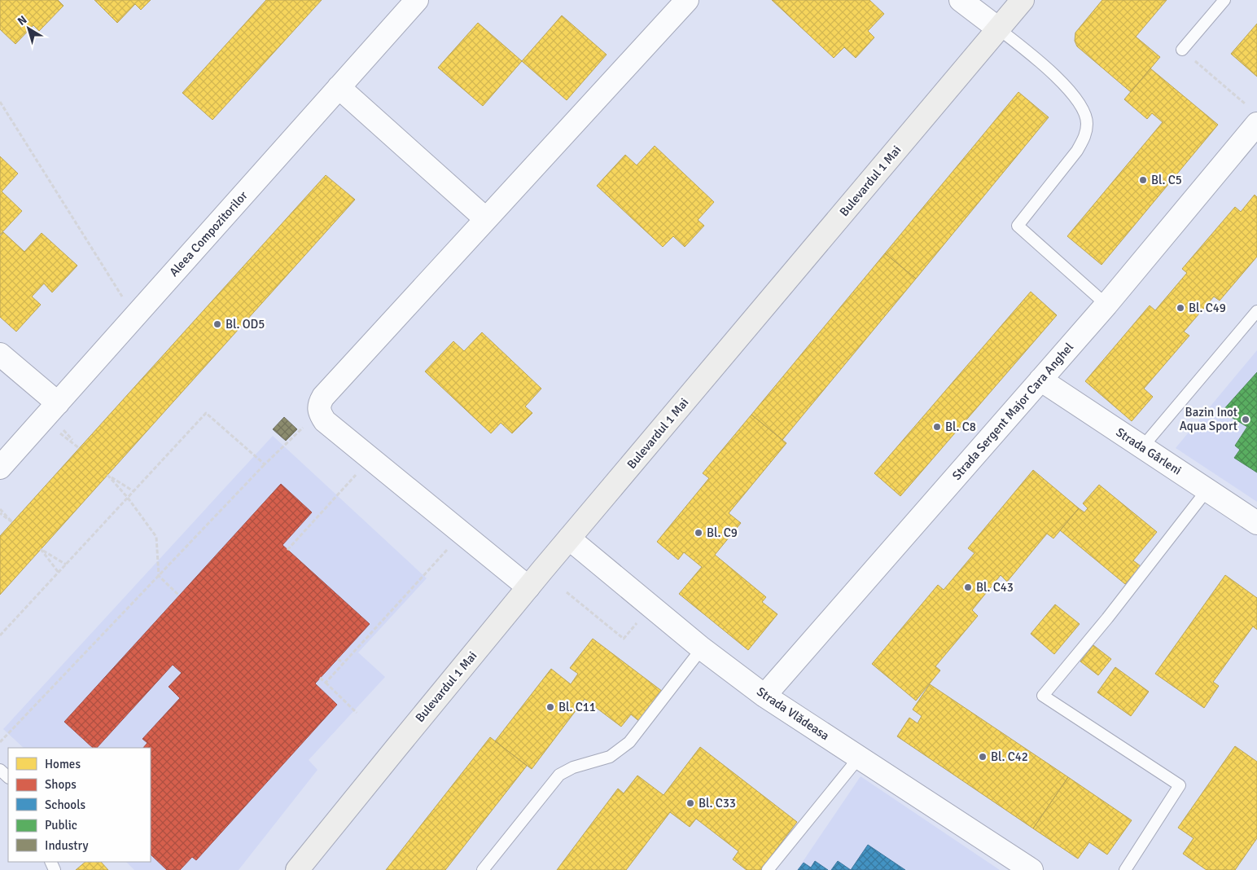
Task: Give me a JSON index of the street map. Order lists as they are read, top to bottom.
{
  "streets": {
    "main road": ["Bulevardul 1 Mai"],
    "street": [
      "Aleea Compozitorilor",
      "Strada Sergent Major Cara Anghel",
      "Strada Gârleni",
      "Strada Vlădeasa"
    ]
  },
  "crossings": [
    ["Bulevardul 1 Mai", "Strada Vlădeasa"],
    ["Strada Sergent Major Cara Anghel", "Strada Gârleni"],
    ["Strada Sergent Major Cara Anghel", "Strada Vlădeasa"]
  ],
  "places": [
    "Bl. C5",
    "Bl. C49",
    "Bl. OD5",
    "Bazin Inot Aqua Sport",
    "Bl. C8",
    "Bl. C9",
    "Bl. C43",
    "Bl. C11",
    "Bl. C42",
    "Bl. C33"
  ],
  "legend": [
    "Homes",
    "Shops",
    "Schools",
    "Public",
    "Industry"
  ],
  "north": "top left"
}
